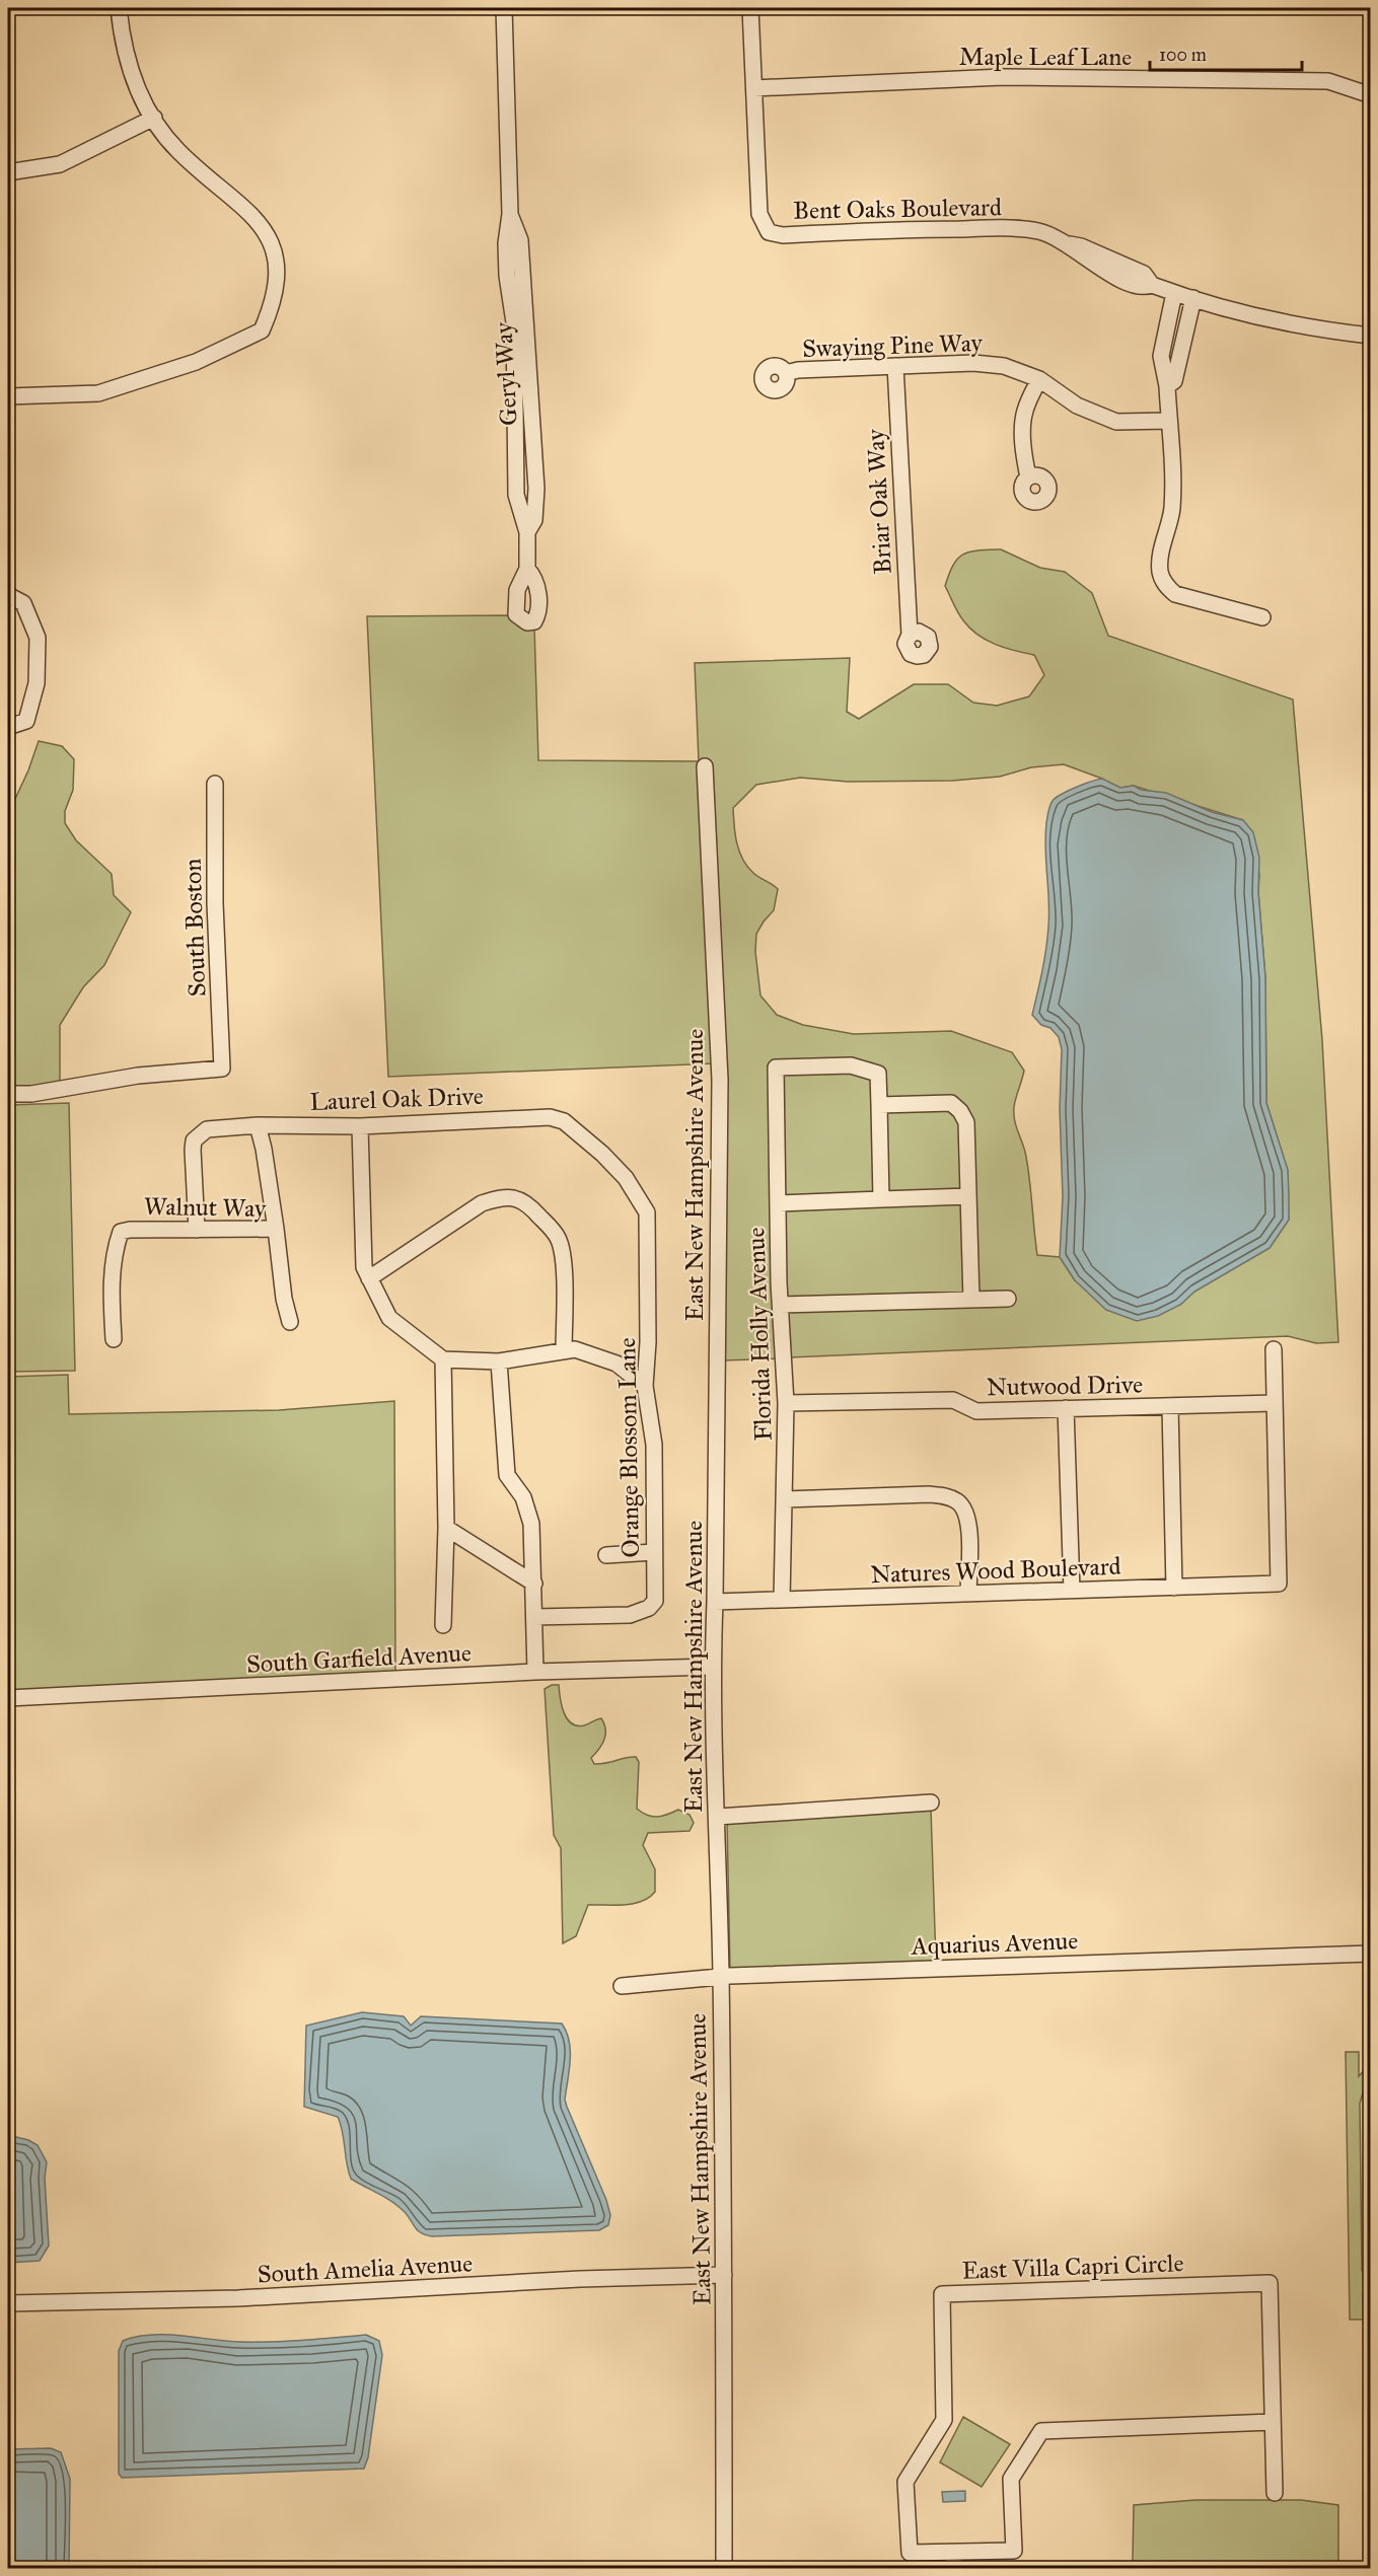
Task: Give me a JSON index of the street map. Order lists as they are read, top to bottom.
{
  "streets": {
    "street": [
      "Maple Leaf Lane",
      "Bent Oaks Boulevard",
      "Swaying Pine Way",
      "Geryl Way",
      "Briar Oak Way",
      "South Boston",
      "Laurel Oak Drive",
      "East New Hampshire Avenue",
      "Walnut Way",
      "Florida Holly Avenue",
      "Nutwood Drive",
      "Orange Blossom Lane",
      "Natures Wood Boulevard",
      "South Garfield Avenue",
      "Aquarius Avenue",
      "East Villa Capri Circle",
      "South Amelia Avenue"
    ]
  },
  "crossings": [
    ["Maple Leaf Lane", "Bent Oaks Boulevard"],
    ["Swaying Pine Way", "Briar Oak Way"],
    ["Laurel Oak Drive", "Walnut Way"],
    ["Laurel Oak Drive", "Orange Blossom Lane"],
    ["East New Hampshire Avenue", "Natures Wood Boulevard"],
    ["East New Hampshire Avenue", "South Garfield Avenue"],
    ["East New Hampshire Avenue", "Aquarius Avenue"],
    ["East New Hampshire Avenue", "South Amelia Avenue"],
    ["Florida Holly Avenue", "Nutwood Drive"],
    ["Florida Holly Avenue", "Natures Wood Boulevard"],
    ["Nutwood Drive", "Natures Wood Boulevard"]
  ],
  "scale_bar": "100 m"
}
